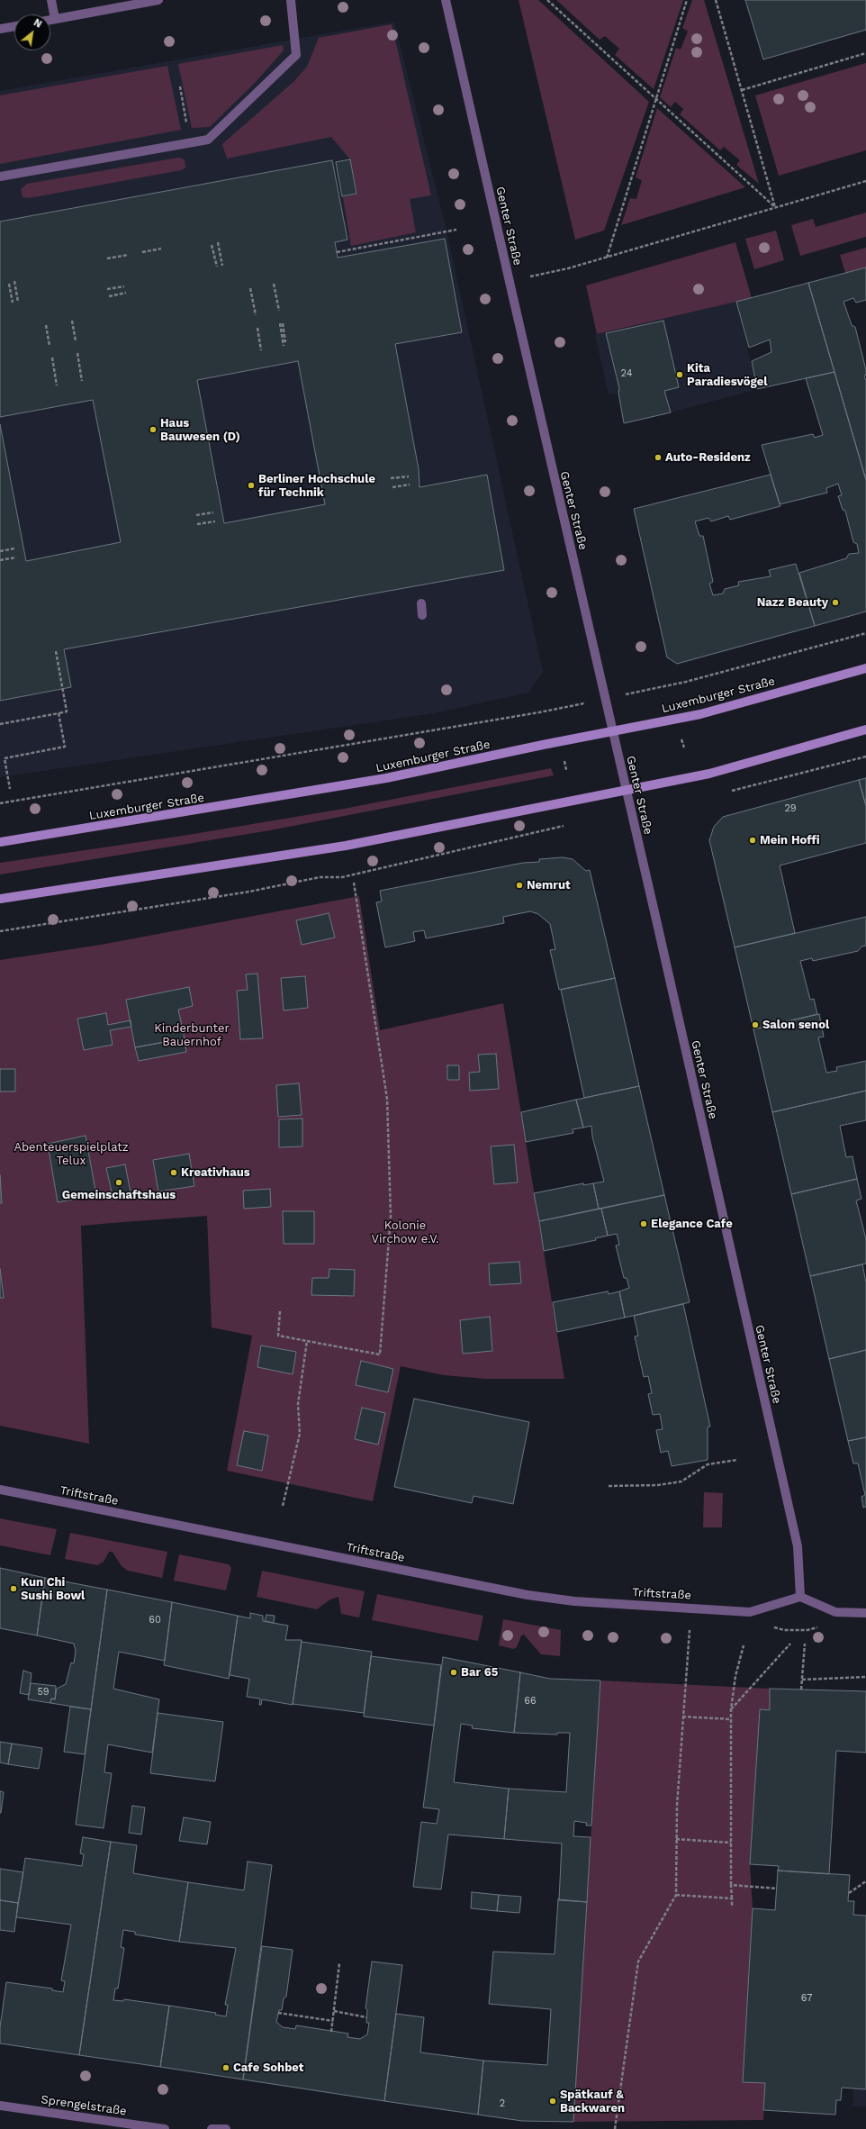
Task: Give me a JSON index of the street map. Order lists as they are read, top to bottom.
{
  "streets": {
    "main road": ["Luxemburger Straße"],
    "street": ["Genter Straße", "Triftstraße", "Sprengelstraße"]
  },
  "crossings": [
    ["Genter Straße", "Luxemburger Straße"],
    ["Genter Straße", "Triftstraße"]
  ],
  "parks": ["Kinderbunter Bauernhof", "Abenteuerspielplatz Telux", "Kolonie Virchow e.V."],
  "places": [
    "Kita Paradiesvögel",
    "Haus Bauwesen (D)",
    "Auto-Residenz",
    "Berliner Hochschule für Technik",
    "Nazz Beauty",
    "Mein Hoffi",
    "Nemrut",
    "Salon senol",
    "Kreativhaus",
    "Gemeinschaftshaus",
    "Elegance Cafe",
    "Kun Chi Sushi Bowl",
    "Bar 65",
    "Cafe Sohbet",
    "Spätkauf & Backwaren"
  ],
  "house_numbers": [
    "24",
    "29",
    "60",
    "59",
    "66",
    "67",
    "2"
  ],
  "north": "top right"
}
